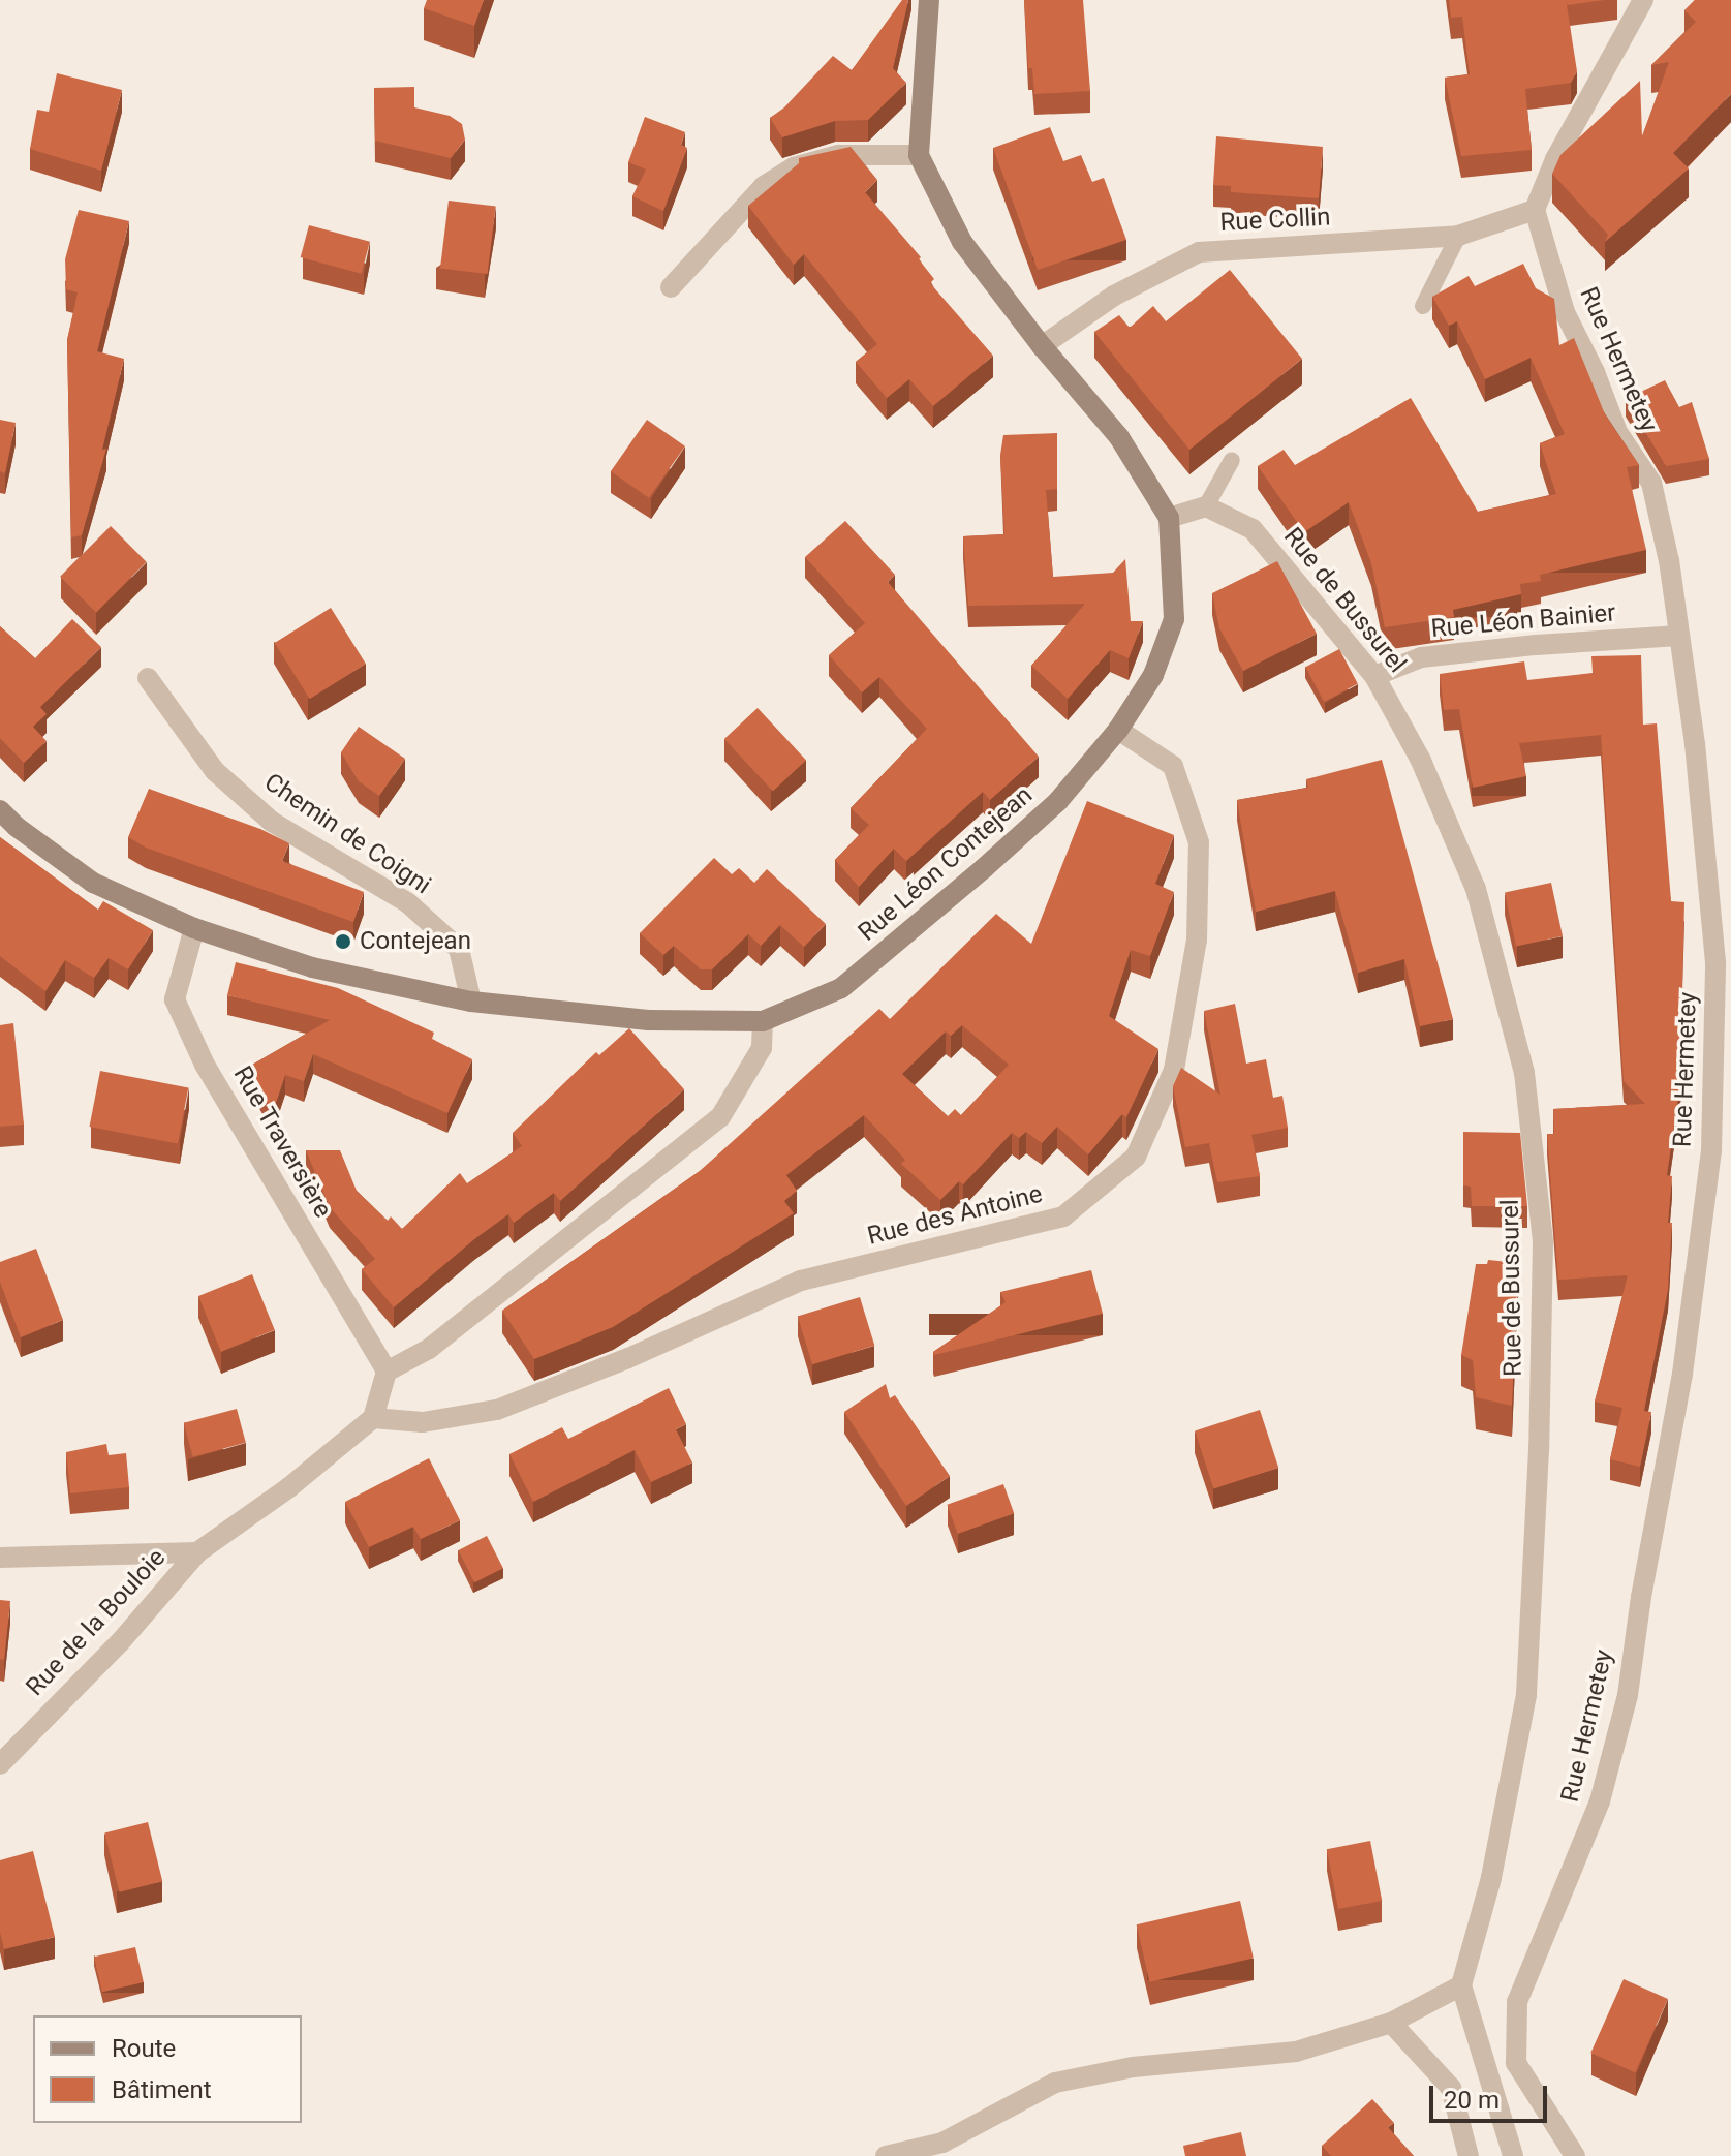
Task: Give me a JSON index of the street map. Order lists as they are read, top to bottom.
{
  "streets": {
    "street": [
      "Rue Collin",
      "Rue Hermetey",
      "Rue de Bussurel",
      "Rue Léon Bainier",
      "Chemin de Coigni",
      "Rue Léon Contejean",
      "Rue Traversière",
      "Rue des Antoine",
      "Rue de la Bouloie"
    ]
  },
  "crossings": [
    ["Rue Collin", "Rue Hermetey"],
    ["Rue Collin", "Rue Léon Contejean"],
    ["Rue Hermetey", "Rue Léon Bainier"],
    ["Rue de Bussurel", "Rue Léon Bainier"],
    ["Rue Léon Contejean", "Rue des Antoine"]
  ],
  "places": ["Contejean"],
  "legend": ["Route", "Bâtiment"],
  "scale_bar": "20 m"
}
